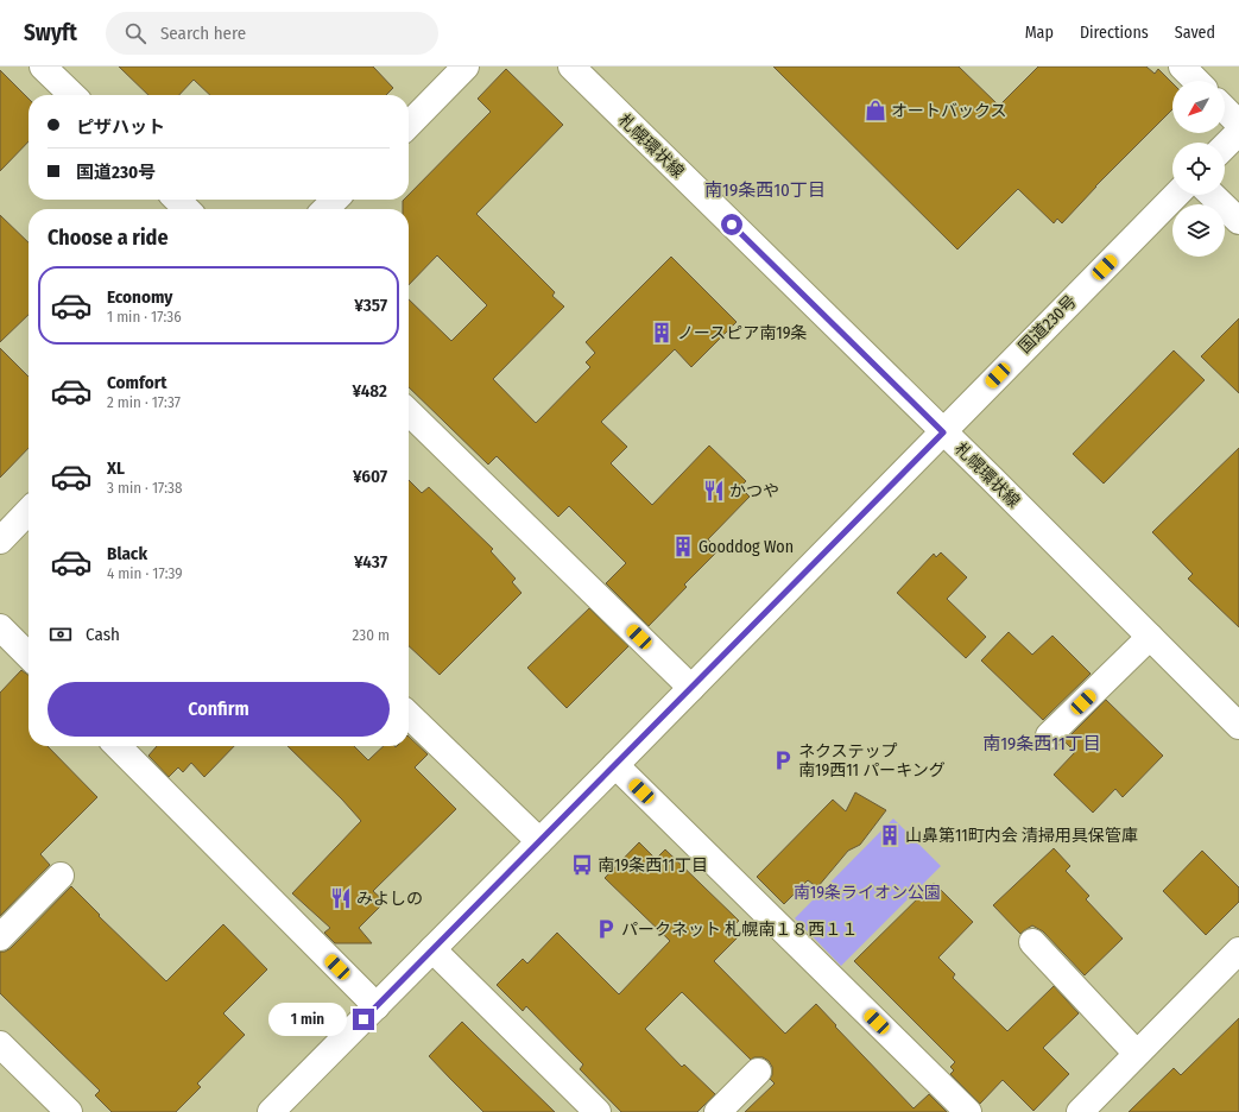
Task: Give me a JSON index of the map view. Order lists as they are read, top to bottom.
{
  "streets": {
    "main road": ["札幌環状線", "国道230号"]
  },
  "crossings": [
    ["札幌環状線", "国道230号"]
  ],
  "districts": ["南19条西10丁目", "南19条西11丁目"],
  "parks": ["南19条ライオン公園"],
  "places": {
    "shop": ["オートバックス"],
    "building": ["ノースピア南19条", "Gooddog Won", "山鼻第11町内会 清掃用具保管庫"],
    "restaurant": ["かつや", "みよしの"],
    "parking": ["ネクステップ 南19西11 パーキング", "パークネット 札幌南１８西１１"],
    "bus stop": ["南19条西11丁目"]
  },
  "north": "bottom left",
  "page": {
    "header": "Swyft",
    "search": "Search here",
    "nav": ["Map", "Directions", "Saved"],
    "banner": ["ピザハット", "国道230号"],
    "heading": "Choose a ride",
    "list": [
      {
        "name": "Economy",
        "note": "1 min · 17:36",
        "value": "¥357"
      },
      {
        "name": "Comfort",
        "note": "2 min · 17:37",
        "value": "¥482"
      },
      {
        "name": "XL",
        "note": "3 min · 17:38",
        "value": "¥607"
      },
      {
        "name": "Black",
        "note": "4 min · 17:39",
        "value": "¥437"
      }
    ],
    "pay": ["Cash", "230 m"],
    "buttons": "Confirm",
    "bubble": "1 min"
  }
}
